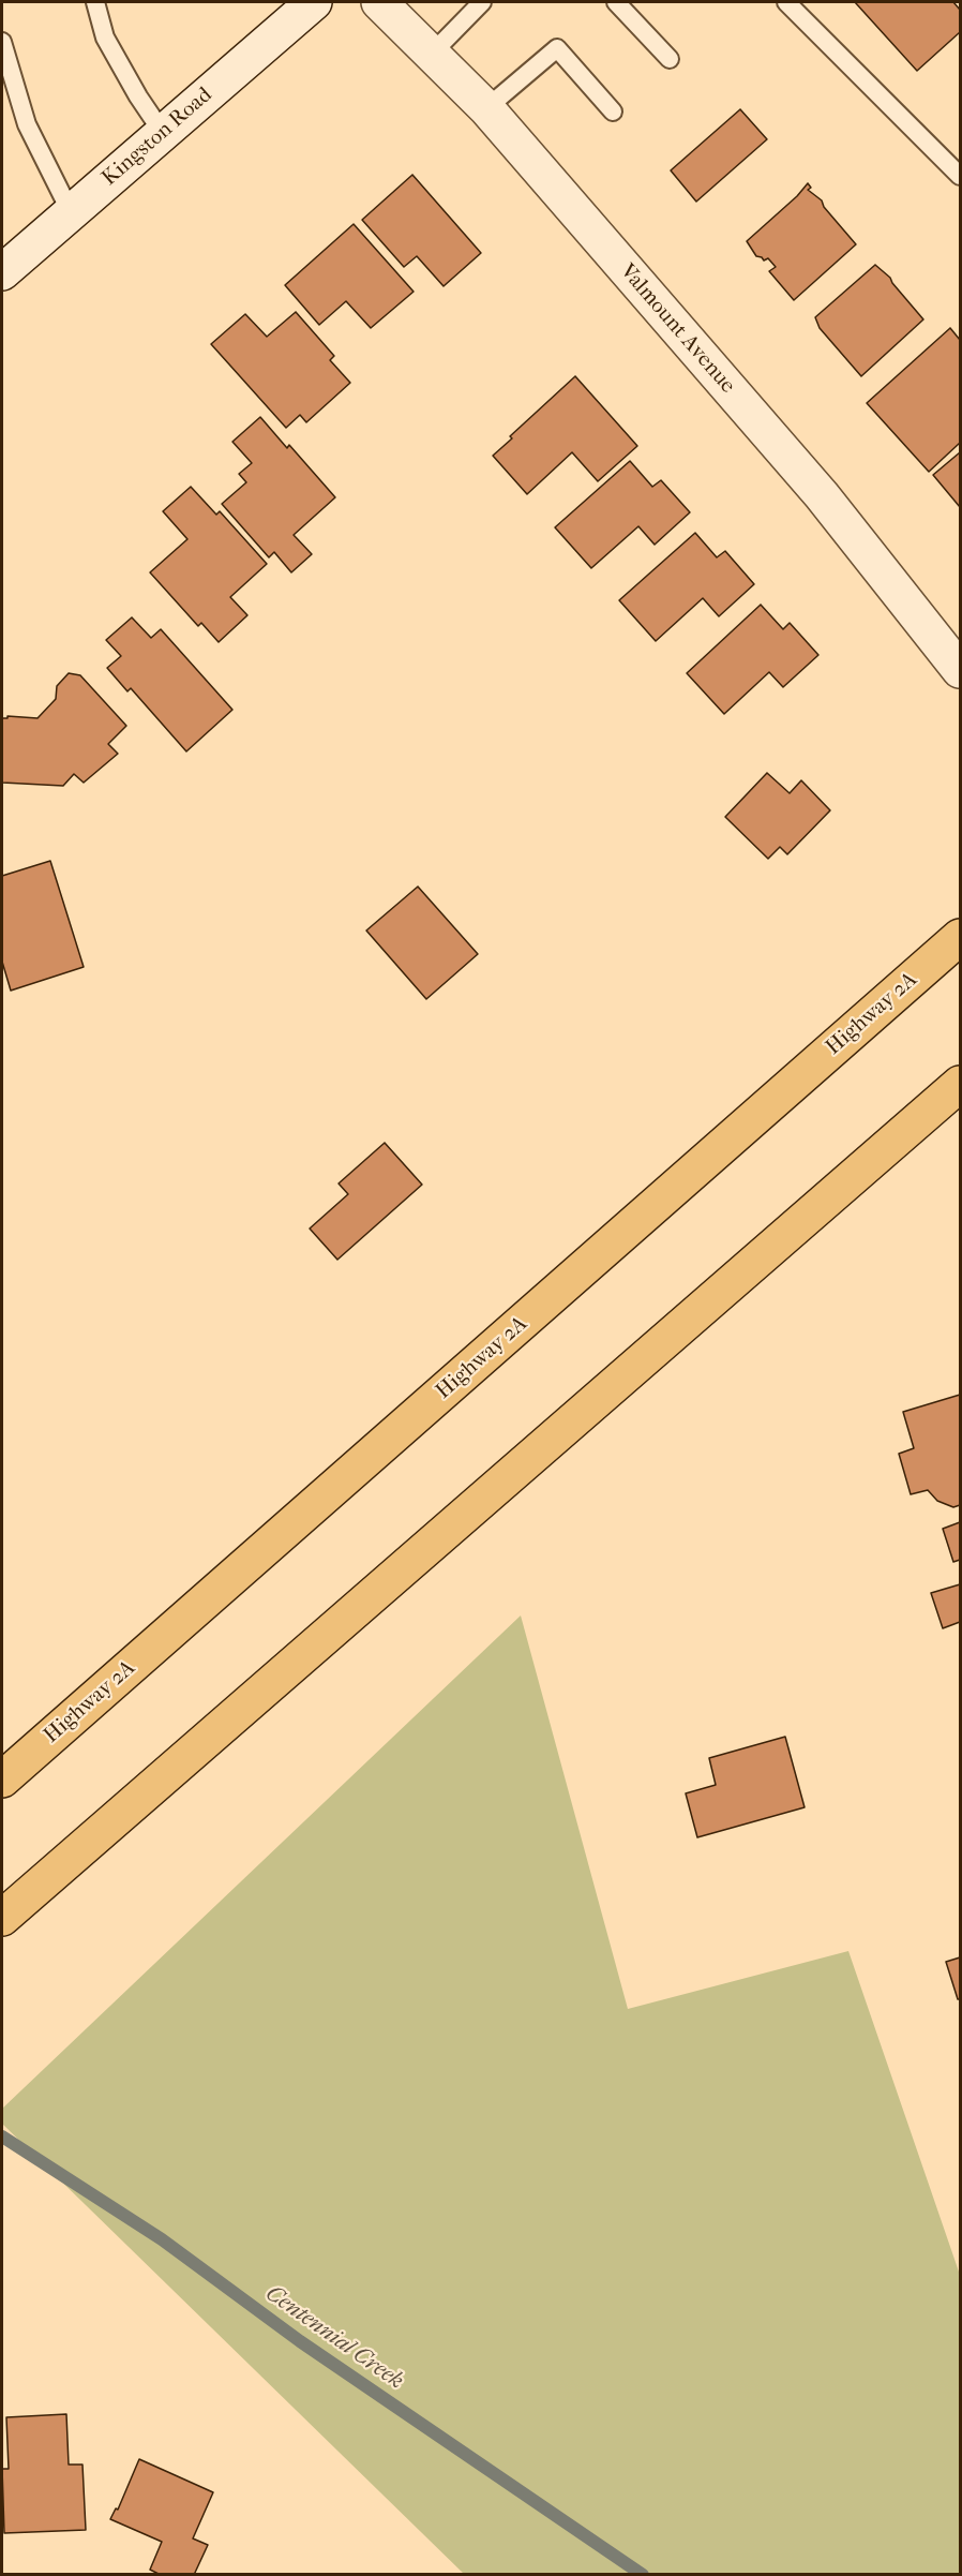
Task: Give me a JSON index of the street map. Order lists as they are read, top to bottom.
{
  "streets": {
    "highway": ["Highway 2A"],
    "street": ["Kingston Road", "Valmount Avenue"]
  },
  "water": ["Centennial Creek"]
}
